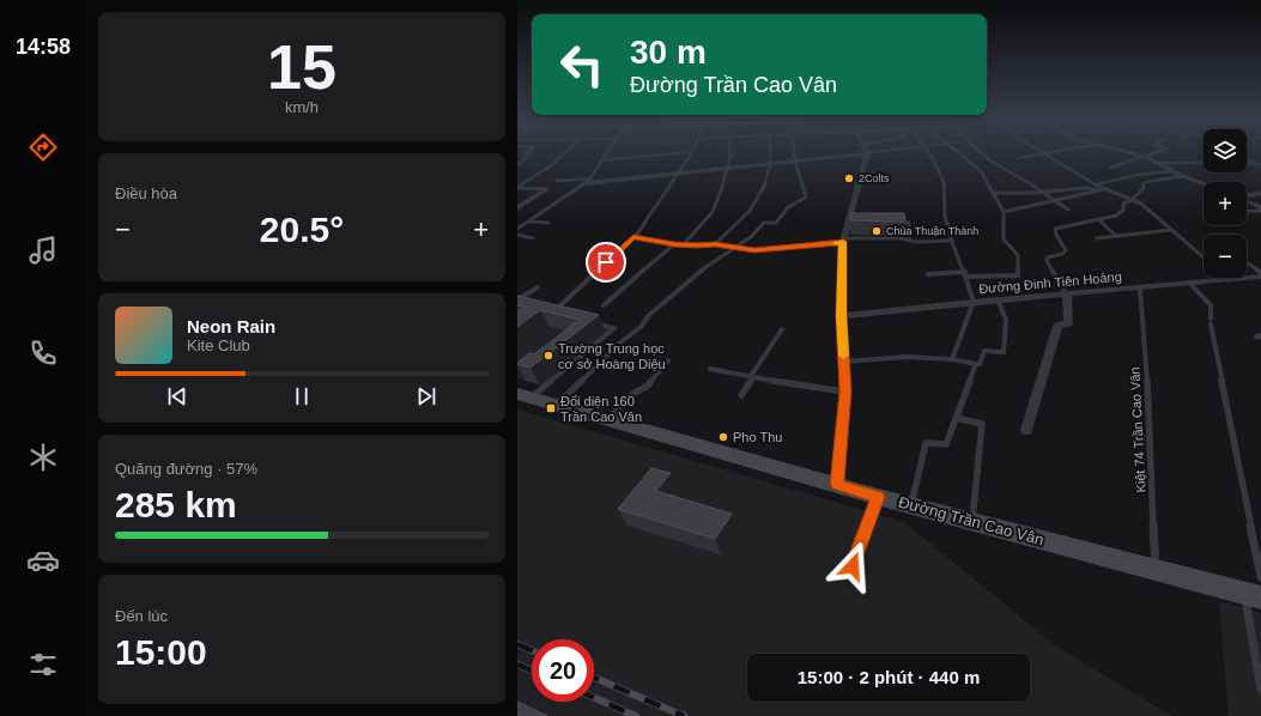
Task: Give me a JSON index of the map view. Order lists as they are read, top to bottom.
{
  "streets": {
    "main road": ["Đường Trần Cao Vân"],
    "street": ["Đường Đinh Tiên Hoàng"],
    "lane": ["Kiệt 74 Trần Cao Vân"]
  },
  "crossings": [
    ["Đường Đinh Tiên Hoàng", "Kiệt 74 Trần Cao Vân"],
    ["Kiệt 74 Trần Cao Vân", "Đường Trần Cao Vân"]
  ],
  "places": {
    "other": [
      "2Colts",
      "Chùa Thuận Thành",
      "Trường Trung học cơ sở Hoàng Diệu",
      "Pho Thu"
    ],
    "transit": ["Đối diện 160 Trần Cao Vân"]
  },
  "page": {
    "tabs": "14:58",
    "tile": [
      ["15", "km/h"],
      "Điều hòa",
      ["Quãng đường · 57%", "285 km"],
      ["Đến lúc", "15:00"]
    ],
    "turn": ["30 m", "Đường Trần Cao Vân"],
    "map_buttons": ["+", "−"],
    "heat": ["−", "20.5°", "+"],
    "song": ["Neon Rain", "Kite Club"],
    "limit": "20",
    "trip": "15:00 · 2 phút · 440 m"
  }
}
